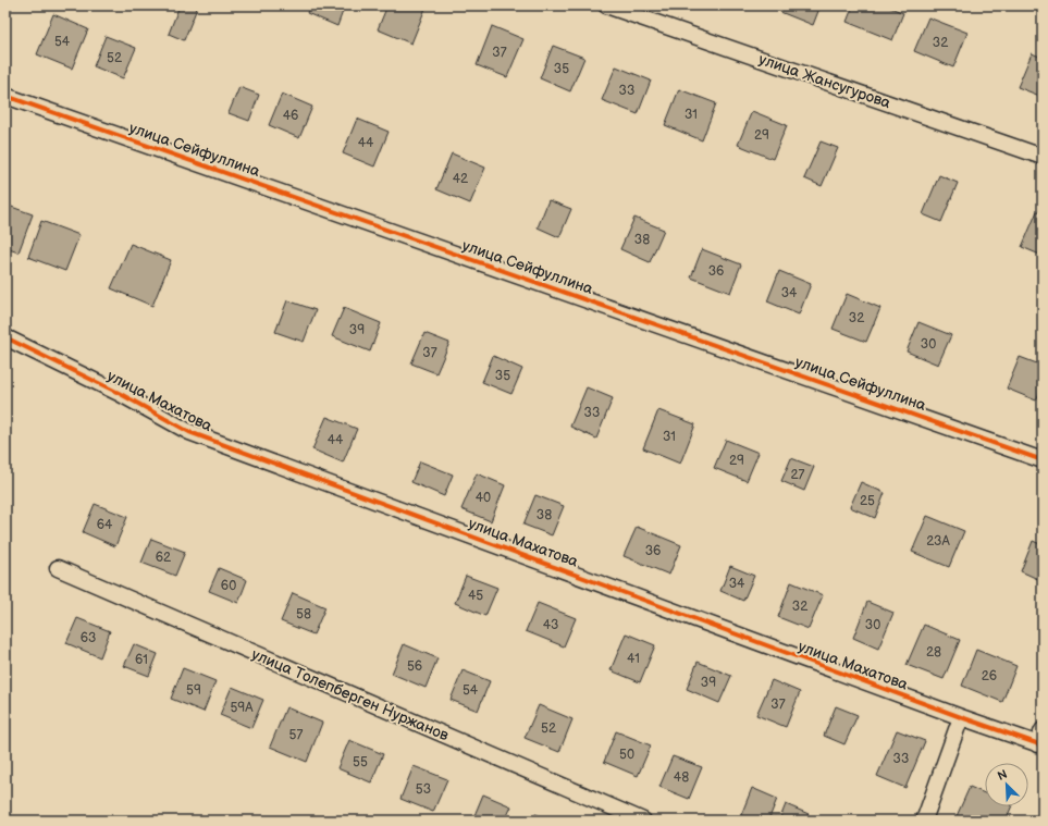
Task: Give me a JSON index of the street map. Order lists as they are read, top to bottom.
{
  "streets": {
    "street": [
      "улица Жансугурова",
      "улица Сейфуллина",
      "улица Махатова",
      "улица Толепберген Нуржанов"
    ]
  },
  "house_numbers": [
    "54",
    "32",
    "37",
    "52",
    "35",
    "33",
    "31",
    "46",
    "29",
    "44",
    "42",
    "38",
    "36",
    "34",
    "32",
    "39",
    "30",
    "37",
    "35",
    "33",
    "31",
    "44",
    "29",
    "27",
    "40",
    "25",
    "38",
    "64",
    "23А",
    "36",
    "62",
    "34",
    "60",
    "45",
    "32",
    "58",
    "43",
    "30",
    "63",
    "28",
    "41",
    "61",
    "56",
    "26",
    "39",
    "59",
    "54",
    "37",
    "59А",
    "52",
    "57",
    "50",
    "33",
    "55",
    "48",
    "53"
  ],
  "north": "top left"
}
